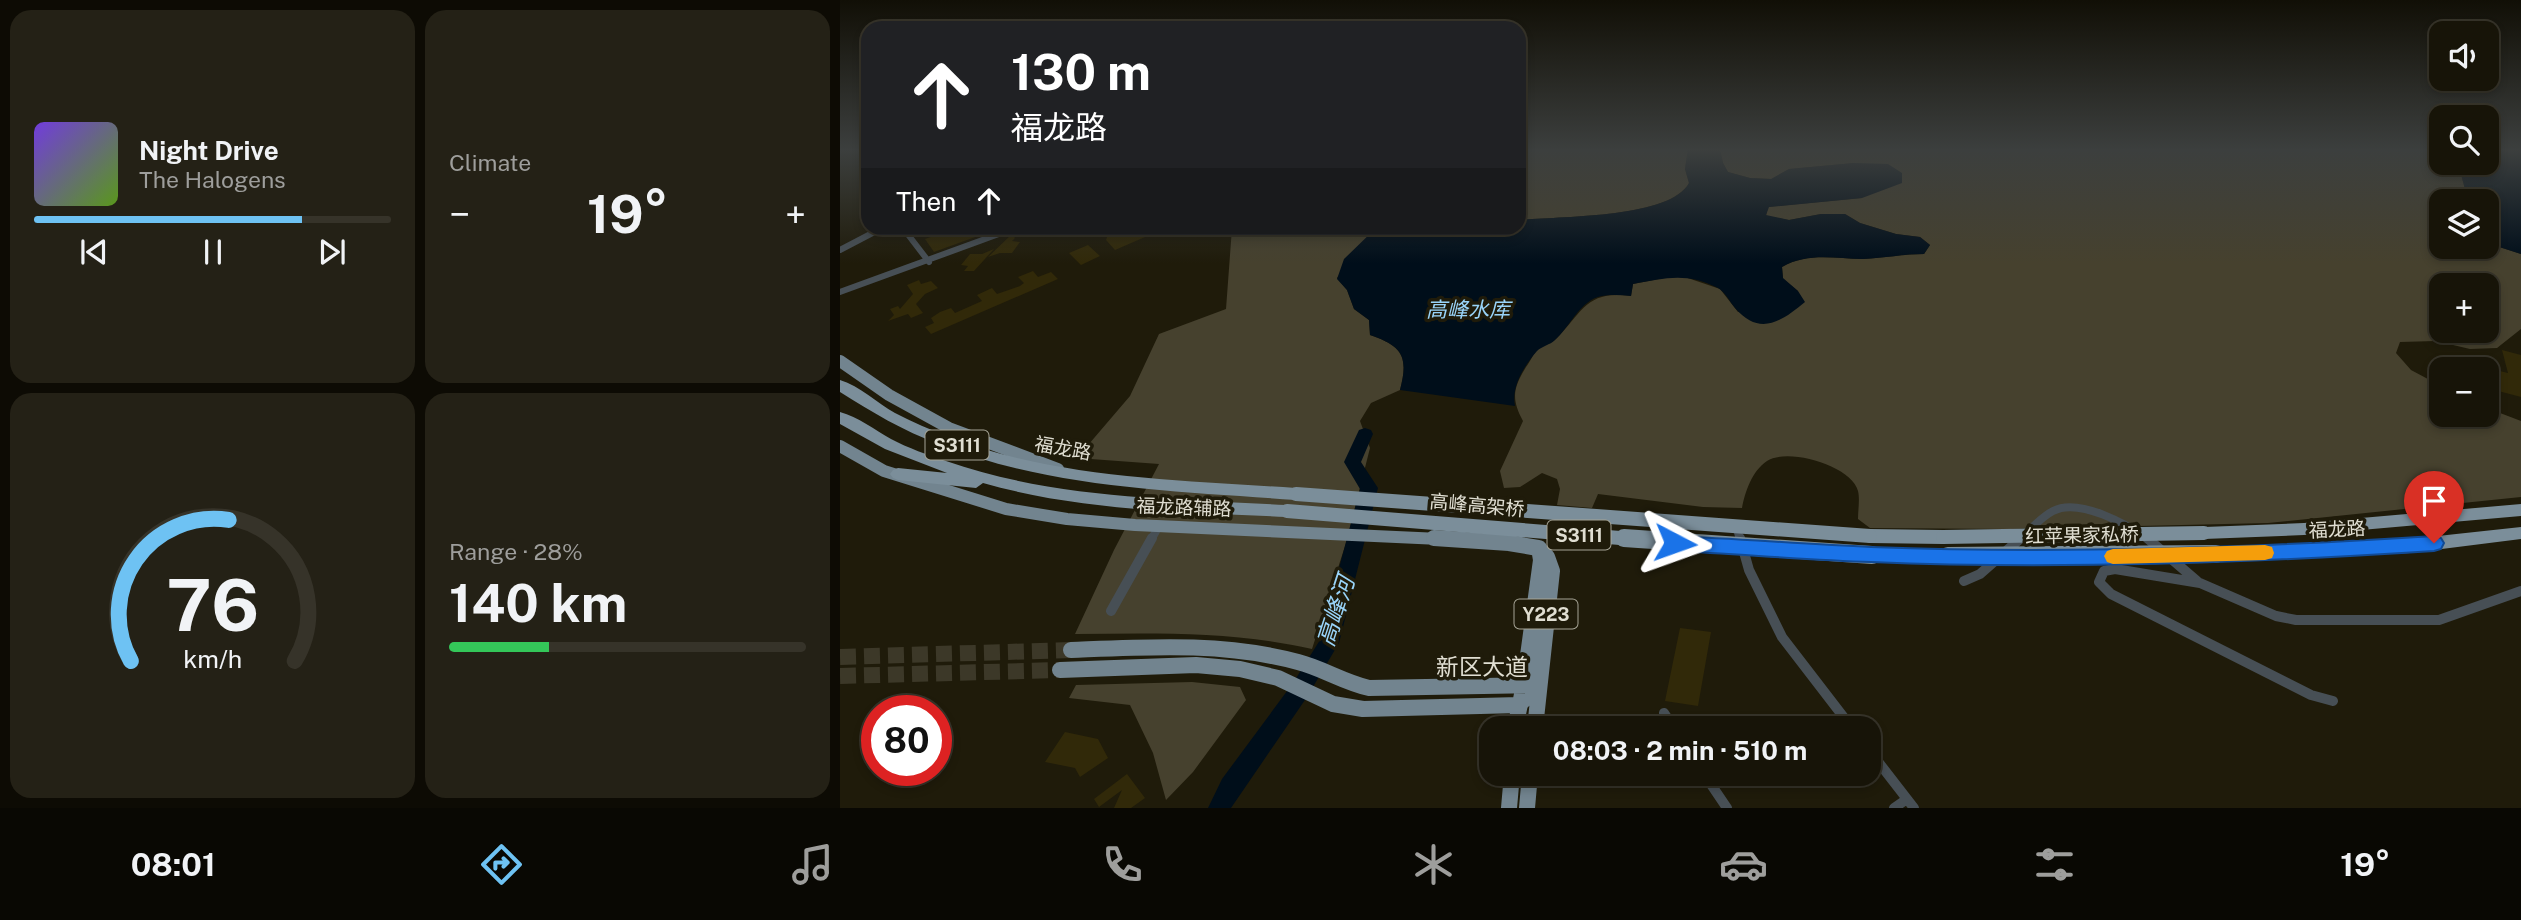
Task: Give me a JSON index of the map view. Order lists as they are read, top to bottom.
{
  "streets": {
    "highway": [
      "S3111",
      "福龙路",
      "高峰高架桥",
      "红苹果家私桥"
    ],
    "main road": ["福龙路辅路", "Y223", "新区大道"]
  },
  "crossings": [
    ["S3111", "高峰高架桥"],
    ["福龙路", "高峰高架桥"],
    ["福龙路", "红苹果家私桥"],
    ["高峰高架桥", "红苹果家私桥"],
    ["福龙路辅路", "Y223"],
    ["福龙路辅路", "新区大道"],
    ["Y223", "新区大道"]
  ],
  "water": ["高峰水库", "高峰河"],
  "page": {
    "tile": [
      "Climate",
      ["Range · 28%", "140 km"]
    ],
    "map_buttons": ["+", "−"],
    "turn": ["130 m", "福龙路"],
    "song": ["Night Drive", "The Halogens"],
    "then": "Then",
    "heat": ["−", "19°", "+"],
    "limit": "80",
    "trip": "08:03 · 2 min · 510 m",
    "tabs": ["08:01", "19°"],
    "gauge": ["76", "km/h"]
  }
}
